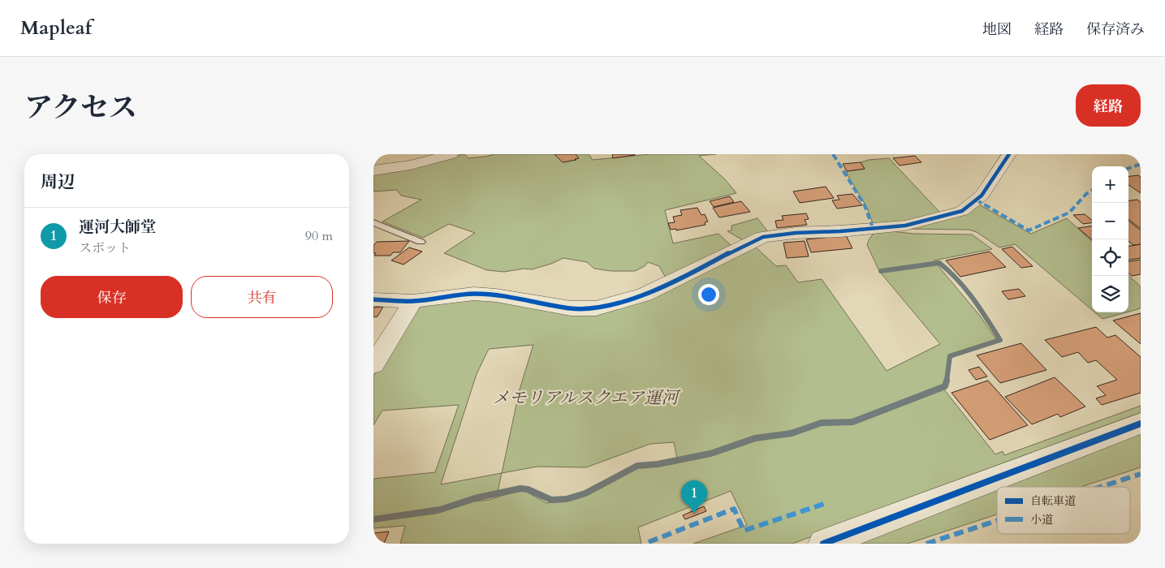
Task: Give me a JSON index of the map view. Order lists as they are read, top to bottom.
{
  "parks": ["メモリアルスクエア運河"],
  "legend": ["自転車道", "小道"],
  "page": {
    "header": "Mapleaf",
    "nav": ["地図", "経路", "保存済み"],
    "title": "アクセス",
    "buttons": [
      "経路",
      ["保存", "共有"]
    ],
    "heading": "周辺",
    "map_buttons": ["+", "−"],
    "list": [
      {
        "mark": "1",
        "name": "運河大師堂",
        "note": "スポット",
        "value": "90 m"
      }
    ],
    "pins": "1"
  }
}
